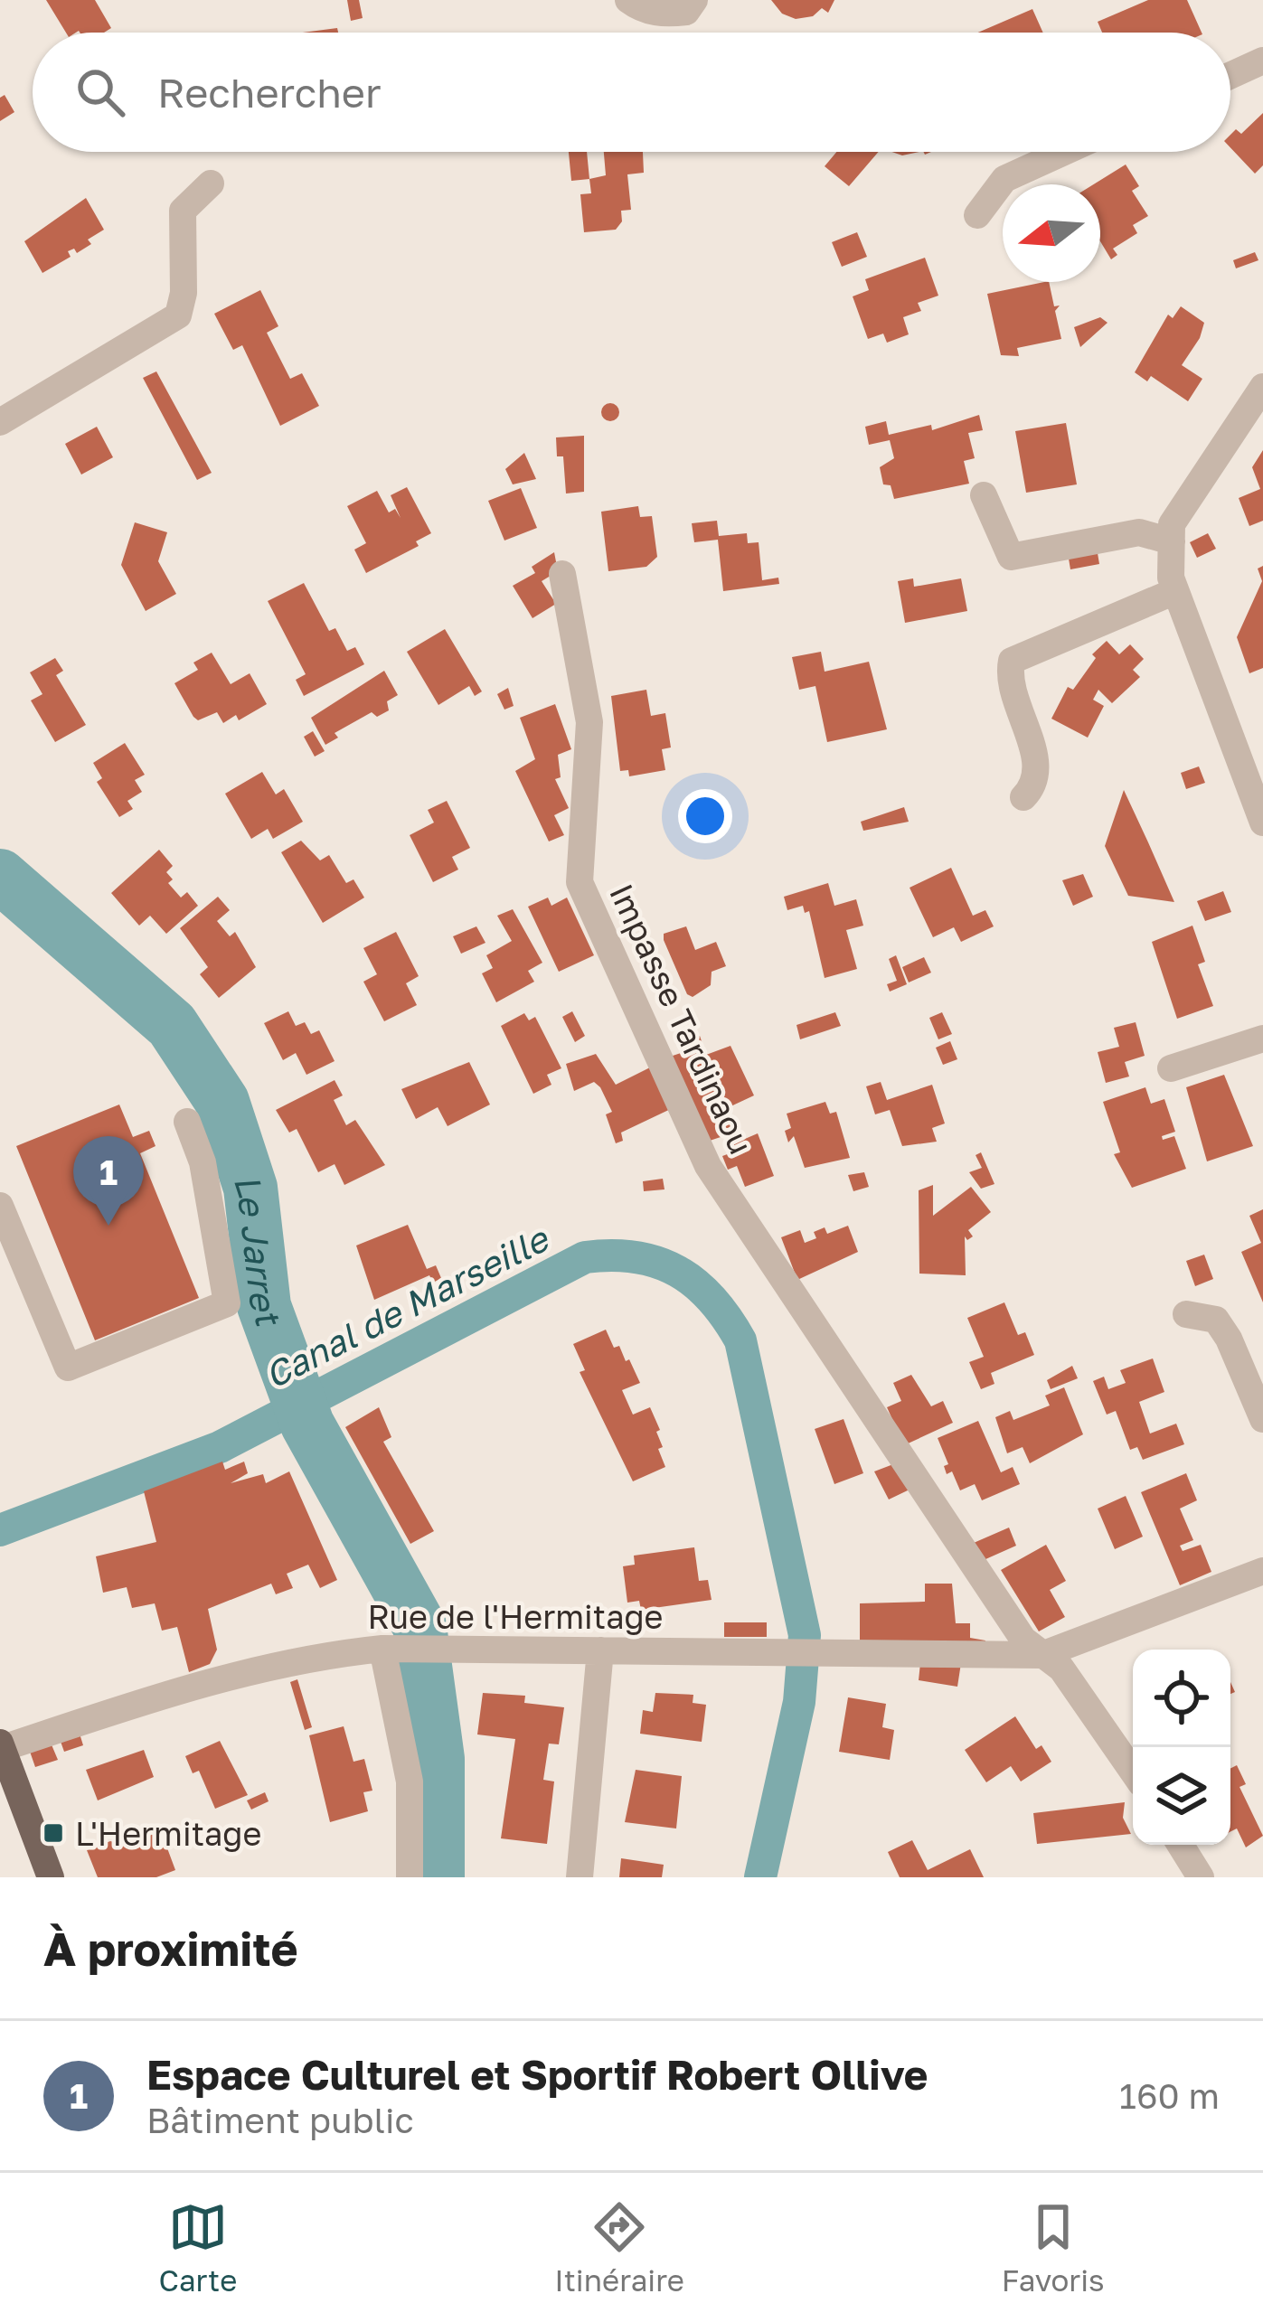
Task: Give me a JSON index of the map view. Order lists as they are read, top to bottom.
{
  "streets": {
    "street": ["Impasse Tardinaou", "Rue de l'Hermitage"]
  },
  "crossings": [
    ["Impasse Tardinaou", "Rue de l'Hermitage"]
  ],
  "water": ["Le Jarret", "Canal de Marseille"],
  "places": {
    "transit": ["L'Hermitage"]
  },
  "north": "left",
  "page": {
    "search": "Rechercher",
    "pins": "1",
    "heading": "À proximité",
    "list": [
      {
        "mark": "1",
        "name": "Espace Culturel et Sportif Robert Ollive",
        "note": "Bâtiment public",
        "value": "160 m"
      }
    ],
    "nav": ["Carte", "Itinéraire", "Favoris"]
  }
}
